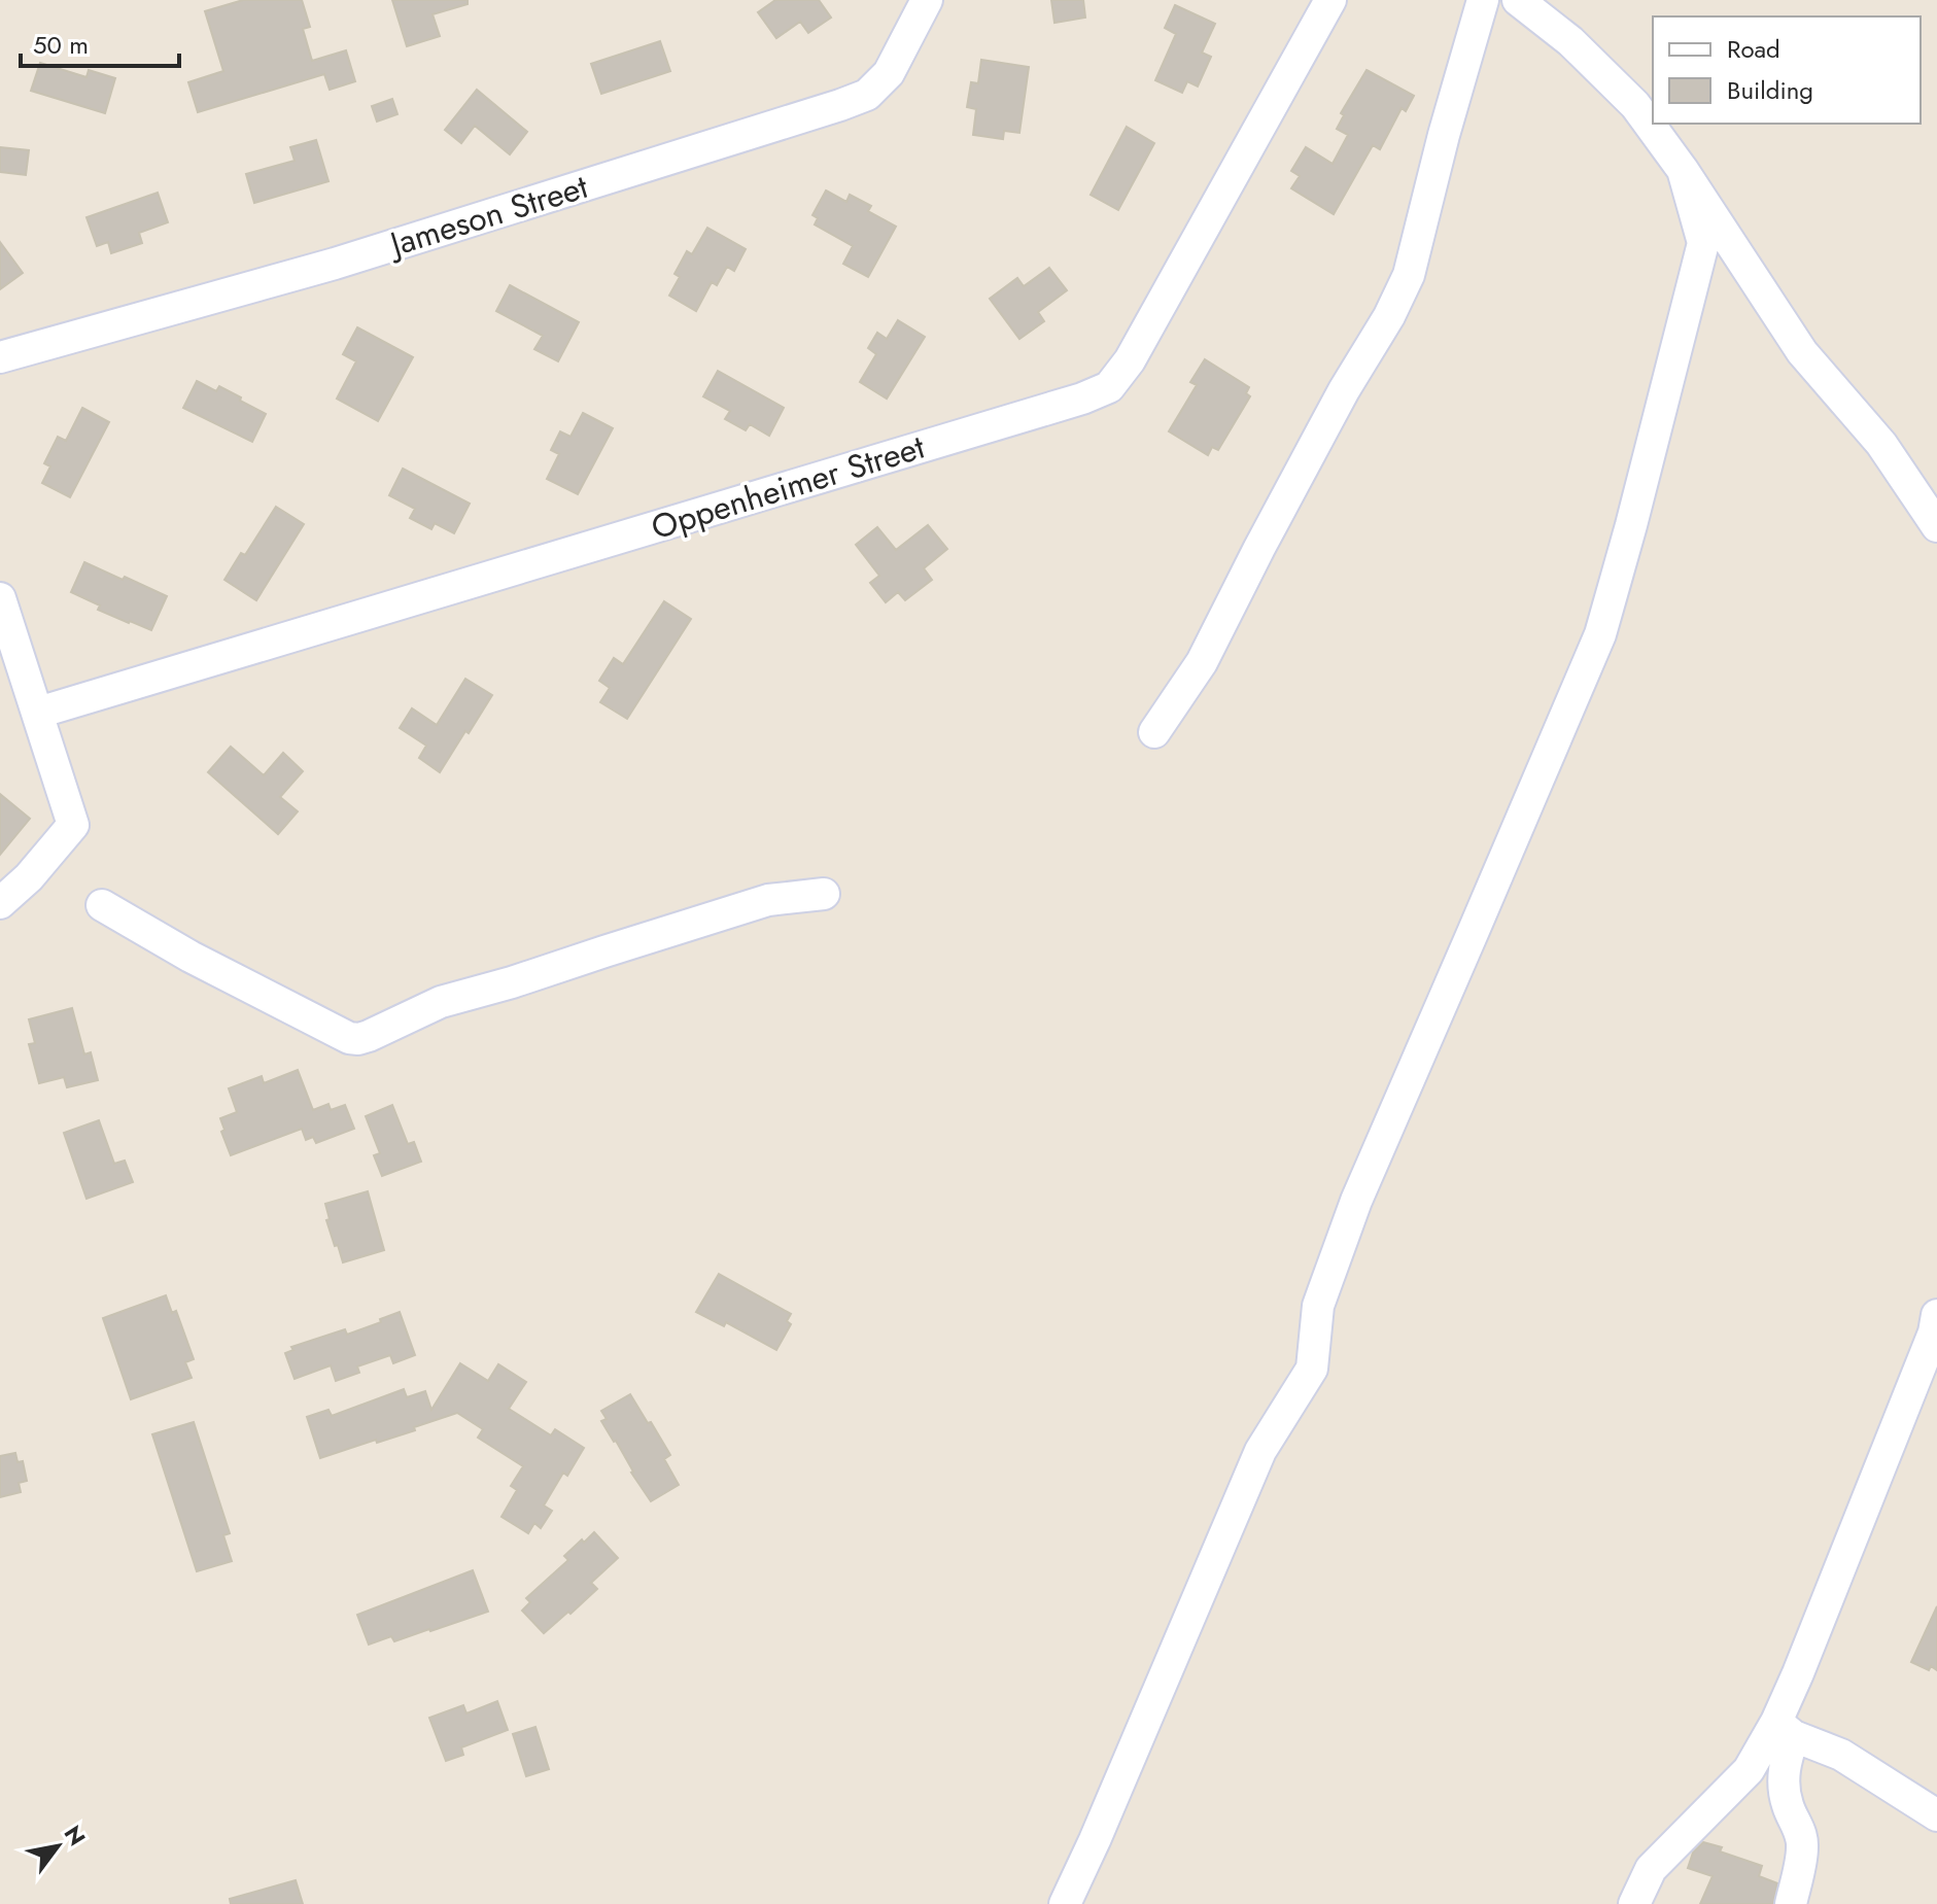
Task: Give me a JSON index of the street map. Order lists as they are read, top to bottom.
{
  "streets": {
    "street": ["Jameson Street", "Oppenheimer Street"]
  },
  "legend": ["Road", "Building"],
  "scale_bar": "50 m",
  "north": "top right"
}
